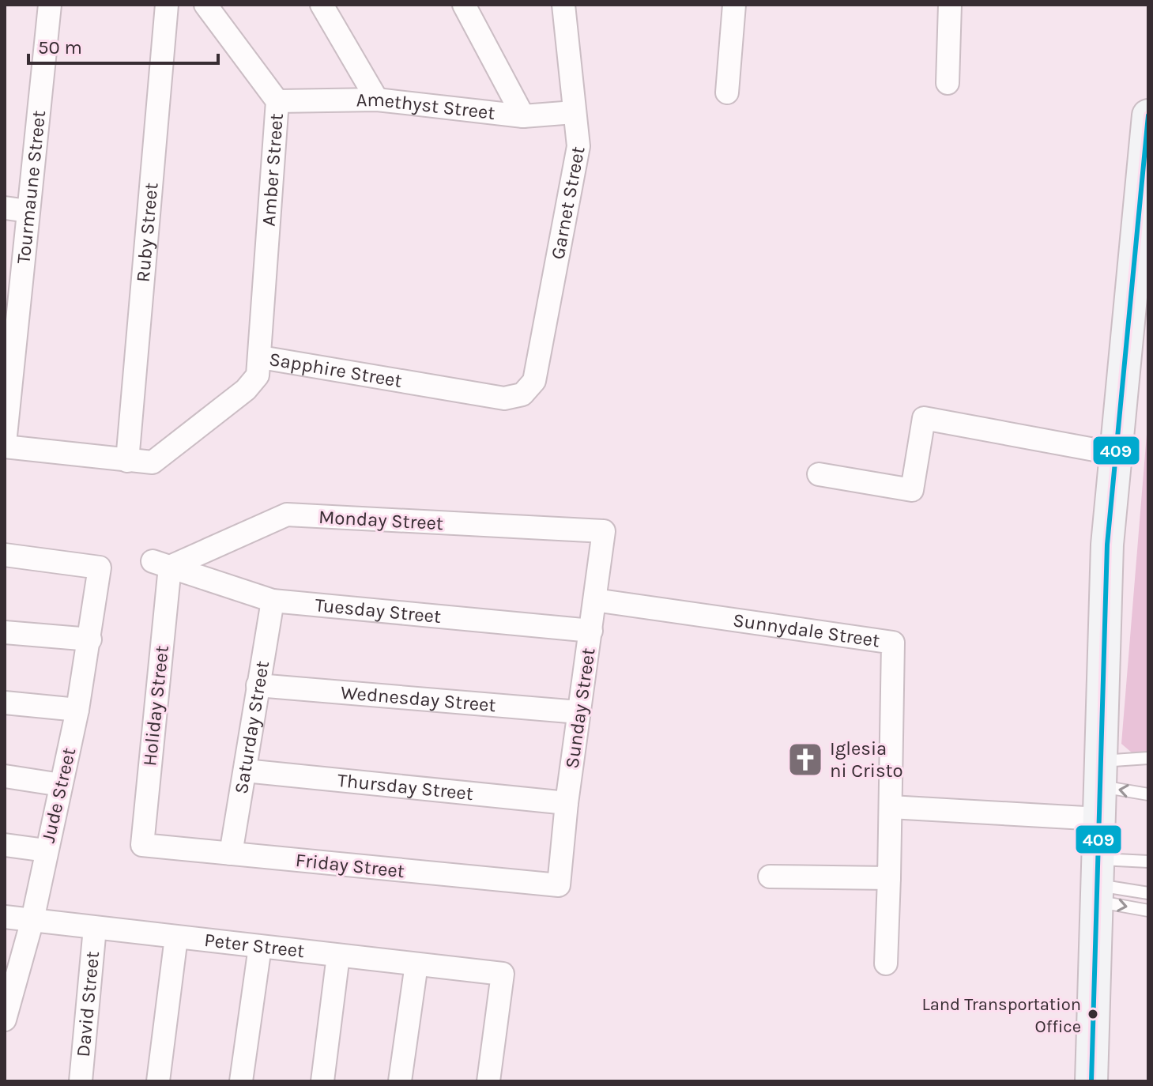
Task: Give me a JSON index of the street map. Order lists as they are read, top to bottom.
{
  "streets": {
    "street": [
      "Amethyst Street",
      "Amber Street",
      "Tourmaune Street",
      "Garnet Street",
      "Ruby Street",
      "Sapphire Street",
      "Monday Street",
      "Tuesday Street",
      "Sunnydale Street",
      "Wednesday Street",
      "Holiday Street",
      "Sunday Street",
      "Saturday Street",
      "Thursday Street",
      "Jude Street",
      "Friday Street",
      "Peter Street",
      "David Street"
    ]
  },
  "crossings": [
    ["Amethyst Street", "Amber Street"],
    ["Amethyst Street", "Garnet Street"],
    ["Amber Street", "Sapphire Street"],
    ["Tourmaune Street", "Sapphire Street"],
    ["Garnet Street", "Sapphire Street"],
    ["Ruby Street", "Sapphire Street"],
    ["Monday Street", "Tuesday Street"],
    ["Monday Street", "Holiday Street"],
    ["Monday Street", "Sunday Street"],
    ["Tuesday Street", "Holiday Street"],
    ["Tuesday Street", "Sunday Street"],
    ["Tuesday Street", "Saturday Street"],
    ["Sunnydale Street", "Sunday Street"],
    ["Wednesday Street", "Sunday Street"],
    ["Wednesday Street", "Saturday Street"],
    ["Holiday Street", "Friday Street"],
    ["Sunday Street", "Thursday Street"],
    ["Sunday Street", "Friday Street"],
    ["Saturday Street", "Thursday Street"],
    ["Saturday Street", "Friday Street"],
    ["Jude Street", "Peter Street"],
    ["Peter Street", "David Street"]
  ],
  "places": {
    "church": ["Iglesia ni Cristo"],
    "other": ["Land Transportation Office"]
  },
  "lines": ["transit line 409"],
  "scale_bar": "50 m"
}
